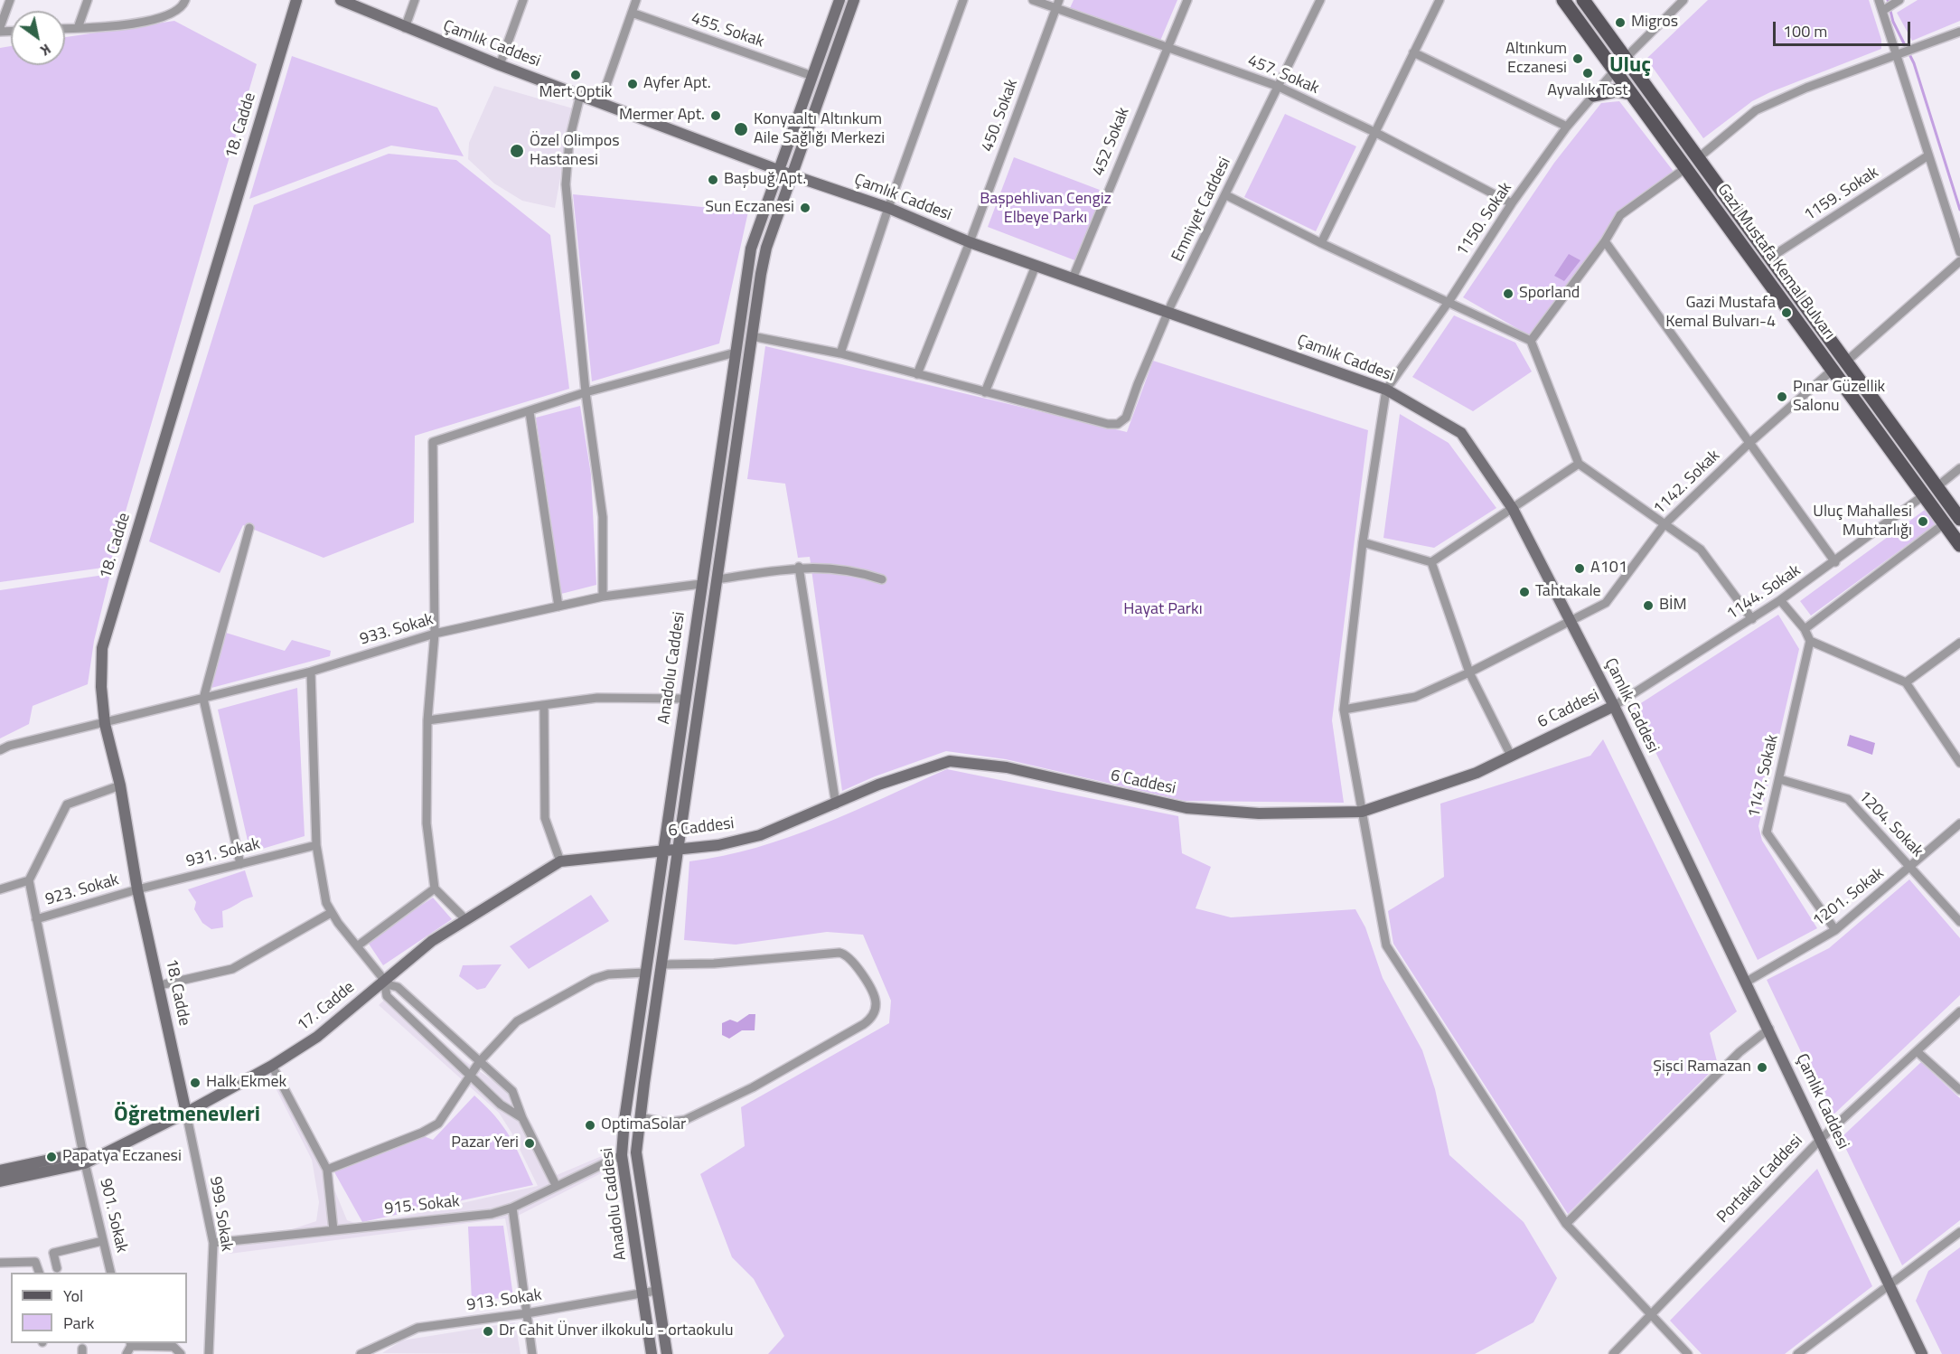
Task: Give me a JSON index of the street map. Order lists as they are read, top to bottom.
{
  "streets": {
    "main road": ["Gazi Mustafa Kemal Bulvarı"],
    "street": [
      "455. Sokak",
      "Çamlık Caddesi",
      "457. Sokak",
      "450. Sokak",
      "18. Cadde",
      "452 Sokak",
      "1159. Sokak",
      "Emniyet Caddesi",
      "1150. Sokak",
      "1142. Sokak",
      "1144. Sokak",
      "933. Sokak",
      "Anadolu Caddesi",
      "6 Caddesi",
      "1147. Sokak",
      "1204. Sokak",
      "931. Sokak",
      "923. Sokak",
      "1201. Sokak",
      "17. Cadde",
      "Portakal Caddesi",
      "915. Sokak",
      "999. Sokak",
      "901. Sokak",
      "913. Sokak"
    ]
  },
  "crossings": [
    ["455. Sokak", "Anadolu Caddesi"],
    ["Çamlık Caddesi", "450. Sokak"],
    ["Çamlık Caddesi", "452 Sokak"],
    ["Çamlık Caddesi", "Emniyet Caddesi"],
    ["Çamlık Caddesi", "1150. Sokak"],
    ["Çamlık Caddesi", "1142. Sokak"],
    ["Çamlık Caddesi", "1144. Sokak"],
    ["Çamlık Caddesi", "Anadolu Caddesi"],
    ["Çamlık Caddesi", "6 Caddesi"],
    ["Çamlık Caddesi", "1201. Sokak"],
    ["Çamlık Caddesi", "Portakal Caddesi"],
    ["457. Sokak", "450. Sokak"],
    ["457. Sokak", "452 Sokak"],
    ["457. Sokak", "Emniyet Caddesi"],
    ["457. Sokak", "1150. Sokak"],
    ["18. Cadde", "933. Sokak"],
    ["18. Cadde", "931. Sokak"],
    ["18. Cadde", "923. Sokak"],
    ["18. Cadde", "17. Cadde"],
    ["18. Cadde", "999. Sokak"],
    ["1159. Sokak", "Gazi Mustafa Kemal Bulvarı"],
    ["1150. Sokak", "Gazi Mustafa Kemal Bulvarı"],
    ["Gazi Mustafa Kemal Bulvarı", "1142. Sokak"],
    ["Gazi Mustafa Kemal Bulvarı", "1144. Sokak"],
    ["1144. Sokak", "6 Caddesi"],
    ["933. Sokak", "Anadolu Caddesi"],
    ["Anadolu Caddesi", "6 Caddesi"],
    ["Anadolu Caddesi", "17. Cadde"],
    ["Anadolu Caddesi", "915. Sokak"],
    ["Anadolu Caddesi", "913. Sokak"],
    ["6 Caddesi", "17. Cadde"],
    ["1147. Sokak", "1204. Sokak"],
    ["1147. Sokak", "1201. Sokak"],
    ["1204. Sokak", "1201. Sokak"],
    ["931. Sokak", "923. Sokak"],
    ["923. Sokak", "901. Sokak"],
    ["17. Cadde", "999. Sokak"],
    ["17. Cadde", "901. Sokak"],
    ["915. Sokak", "999. Sokak"]
  ],
  "districts": ["Uluç", "Öğretmenevleri"],
  "parks": ["Başpehlivan Cengiz Elbeye Parkı", "Hayat Parkı"],
  "places": [
    "Migros",
    "Altınkum Eczanesi",
    "Ayvalık Tost",
    "Mert Optik",
    "Ayfer Apt.",
    "Mermer Apt.",
    "Konyaaltı Altınkum Aile Sağlığı Merkezi",
    "Özel Olimpos Hastanesi",
    "Başbuğ Apt.",
    "Sun Eczanesi",
    "Sporland",
    "Gazi Mustafa Kemal Bulvarı-4",
    "Pınar Güzellik Salonu",
    "Uluç Mahallesi Muhtarlığı",
    "A101",
    "Tahtakale",
    "BİM",
    "Şişci Ramazan",
    "Halk Ekmek",
    "OptimaSolar",
    "Pazar Yeri",
    "Papatya Eczanesi",
    "Dr Cahit Ünver ilkokulu - ortaokulu"
  ],
  "legend": ["Yol", "Park"],
  "scale_bar": "100 m",
  "north": "bottom right"
}
